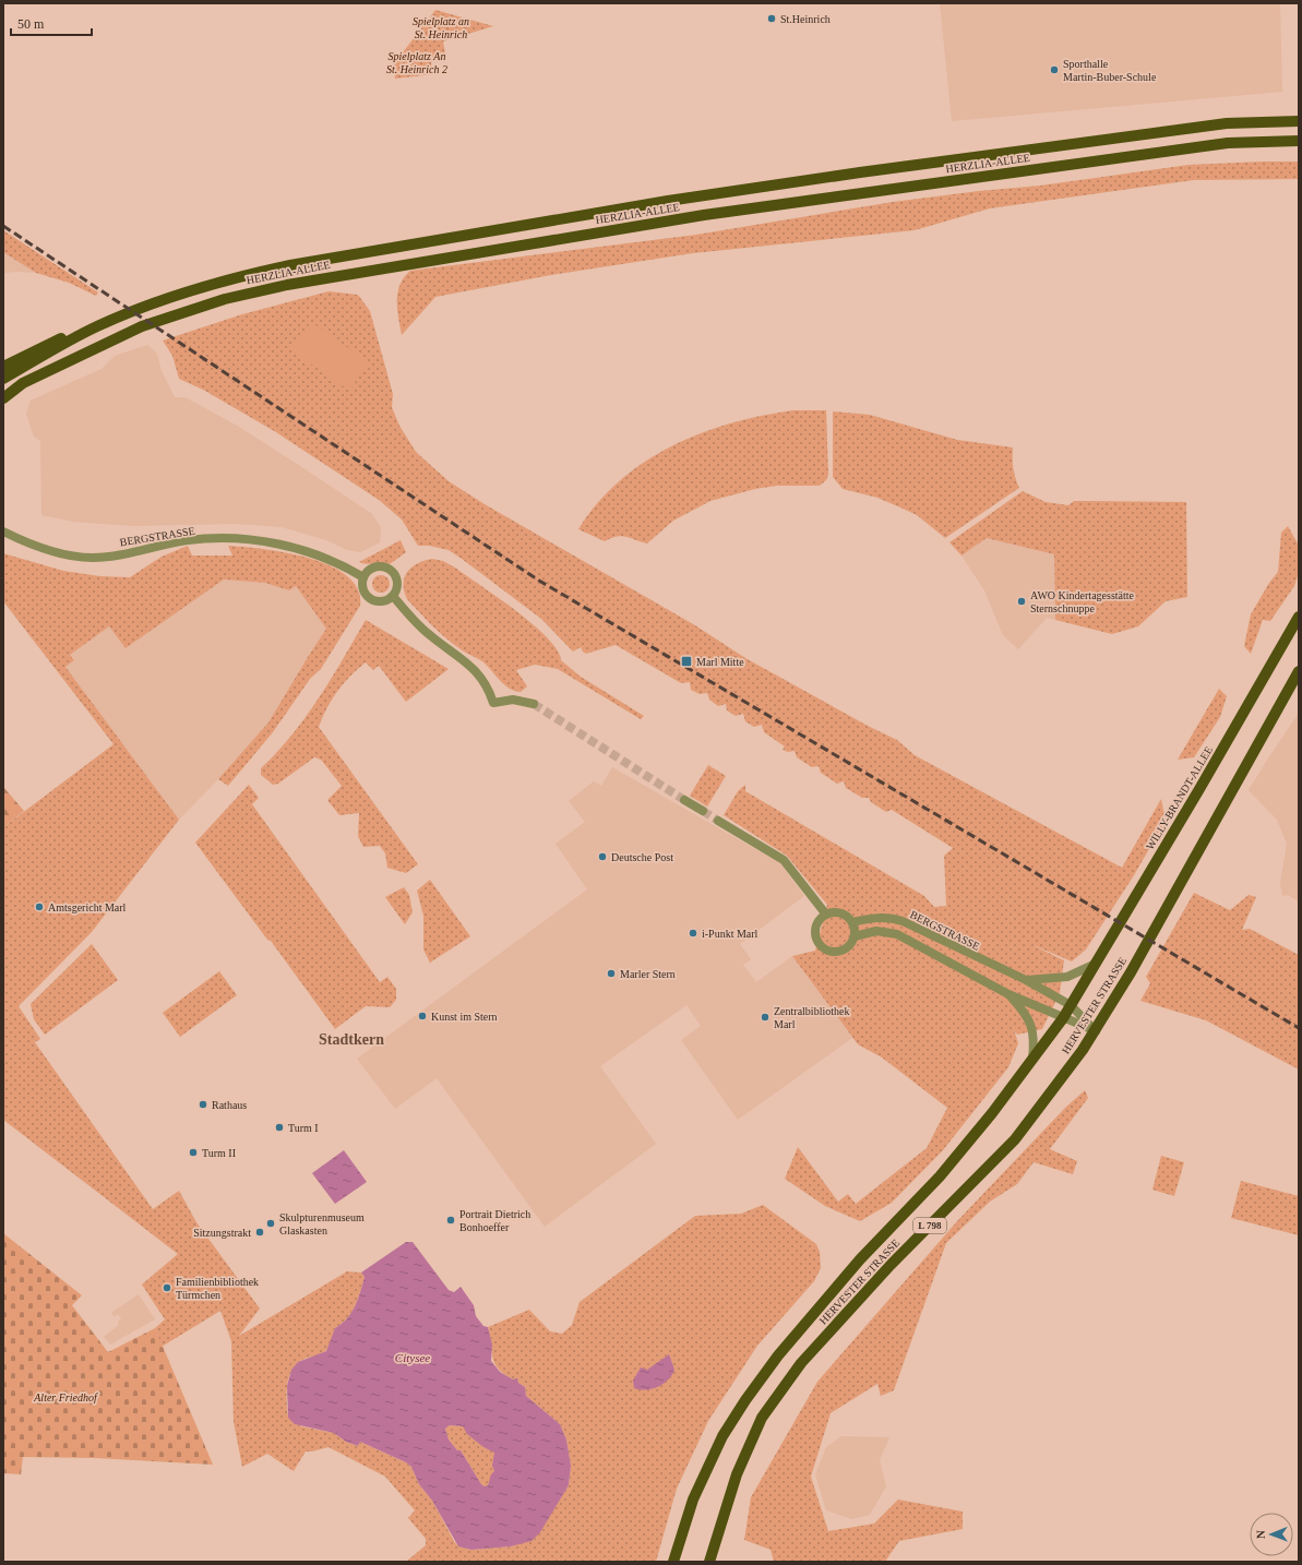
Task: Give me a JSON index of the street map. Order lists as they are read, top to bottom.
{
  "streets": {
    "main road": [
      "HERZLIA-ALLEE",
      "WILLY-BRANDT-ALLEE",
      "HERVESTER STRASSE",
      "L 798"
    ],
    "street": ["BERGSTRASSE"]
  },
  "crossings": [
    ["BERGSTRASSE", "WILLY-BRANDT-ALLEE"],
    ["BERGSTRASSE", "HERVESTER STRASSE"],
    ["WILLY-BRANDT-ALLEE", "HERVESTER STRASSE"]
  ],
  "districts": ["Stadtkern"],
  "water": ["Citysee"],
  "parks": ["Spielplatz an St. Heinrich", "Spielplatz An St. Heinrich 2", "Alter Friedhof"],
  "places": {
    "other": [
      "St.Heinrich",
      "Sporthalle Martin-Buber-Schule",
      "AWO Kindertagesstätte Sternschnuppe",
      "Deutsche Post",
      "Amtsgericht Marl",
      "i-Punkt Marl",
      "Marler Stern",
      "Kunst im Stern",
      "Zentralbibliothek Marl",
      "Rathaus",
      "Turm I",
      "Turm II",
      "Portrait Dietrich Bonhoeffer",
      "Skulpturenmuseum Glaskasten",
      "Sitzungstrakt",
      "Familienbibliothek Türmchen"
    ],
    "transit": ["Marl Mitte"]
  },
  "scale_bar": "50 m",
  "north": "left"
}
